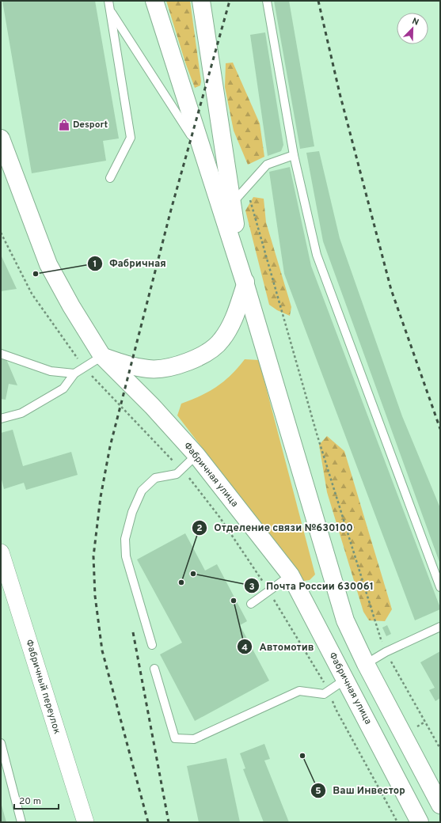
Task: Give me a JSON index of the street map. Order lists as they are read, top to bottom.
{
  "streets": {
    "main road": ["Фабричная улица"],
    "street": ["Фабричный переулок"]
  },
  "places": {
    "shop": ["Desport"],
    "other": [
      "Фабричная",
      "Почта России 630061",
      "Отделение связи №630100",
      "Автомотив",
      "Ваш Инвестор"
    ]
  },
  "scale_bar": "20 m",
  "north": "top right"
}
